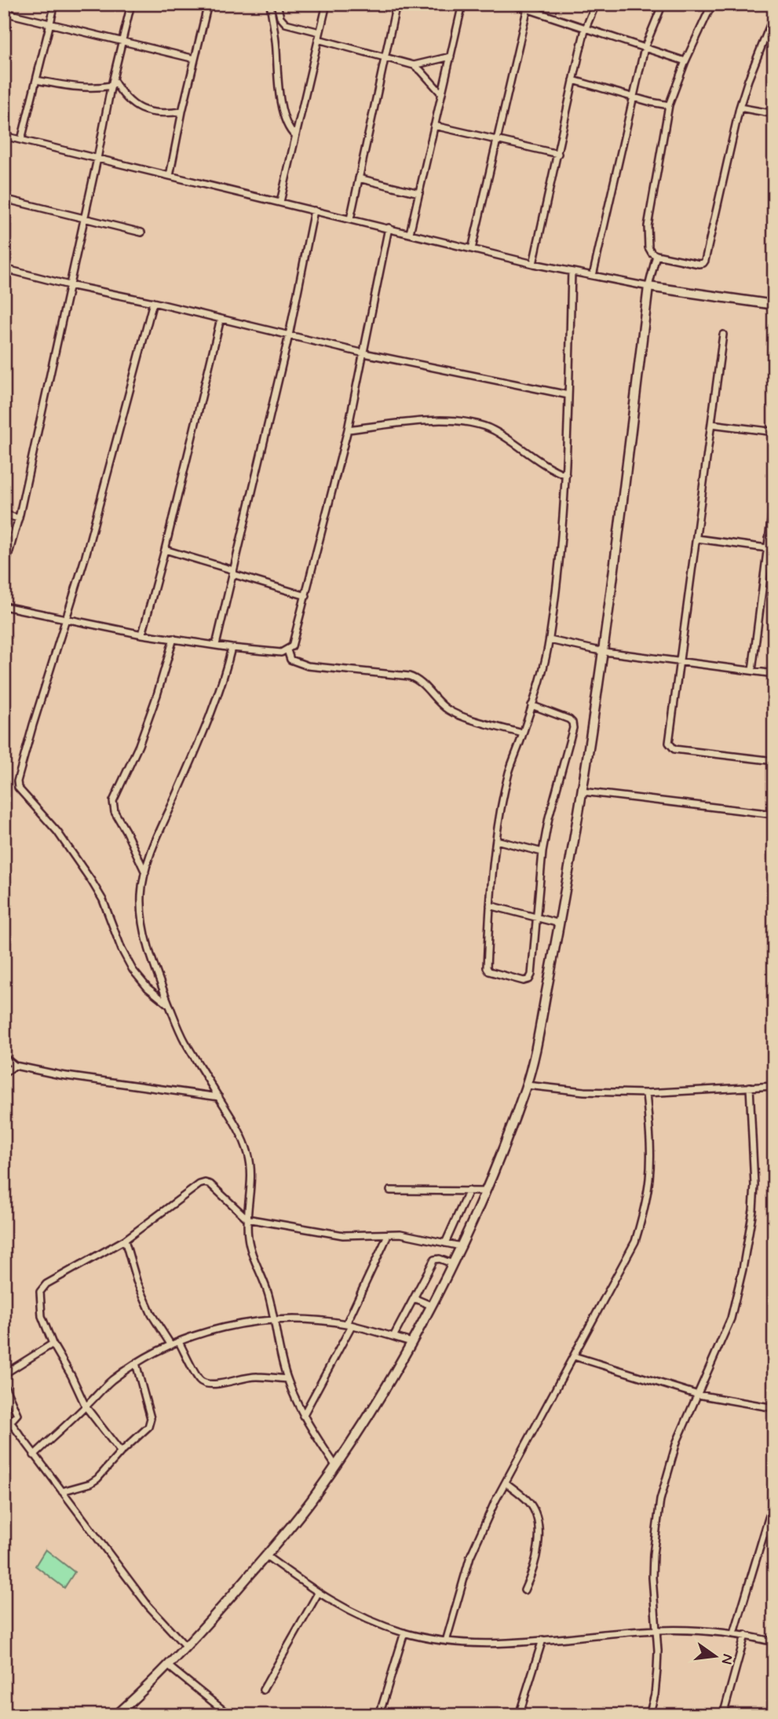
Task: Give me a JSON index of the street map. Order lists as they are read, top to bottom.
{
  "north": "right"
}
